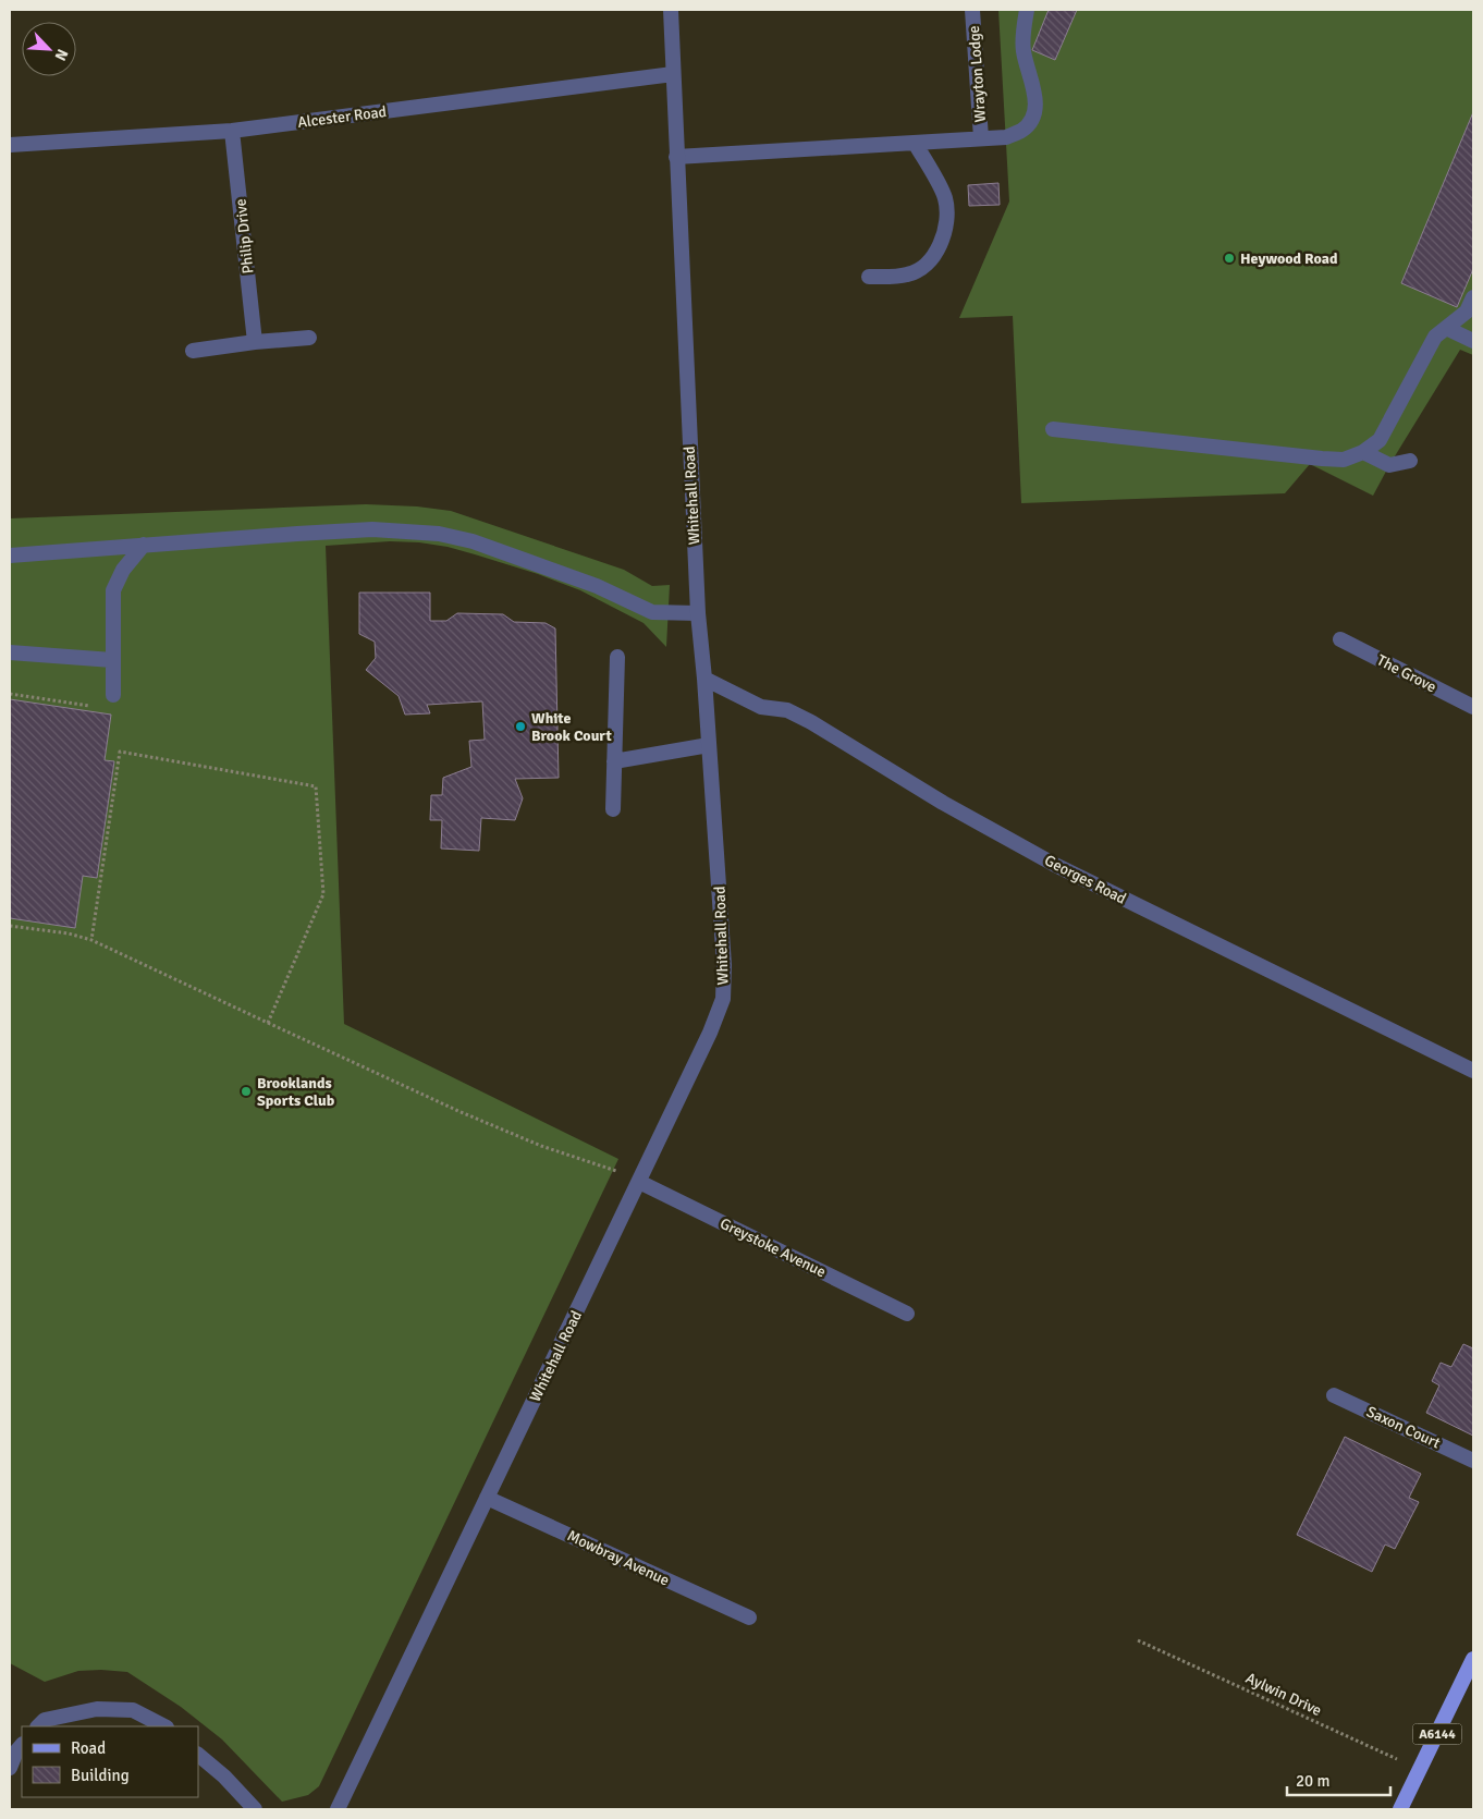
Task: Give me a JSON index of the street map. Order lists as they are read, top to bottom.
{
  "streets": {
    "main road": ["A6144"],
    "street": [
      "Wrayton Lodge",
      "Alcester Road",
      "Philip Drive",
      "Whitehall Road",
      "The Grove",
      "Georges Road",
      "Greystoke Avenue",
      "Saxon Court",
      "Mowbray Avenue"
    ],
    "path": ["Aylwin Drive"]
  },
  "crossings": [
    ["Alcester Road", "Philip Drive"],
    ["Alcester Road", "Whitehall Road"],
    ["Whitehall Road", "Georges Road"],
    ["Whitehall Road", "Greystoke Avenue"],
    ["Whitehall Road", "Mowbray Avenue"],
    ["Aylwin Drive", "A6144"]
  ],
  "places": ["Heywood Road", "White Brook Court", "Brooklands Sports Club"],
  "legend": ["Road", "Building"],
  "scale_bar": "20 m",
  "north": "bottom right"
}
